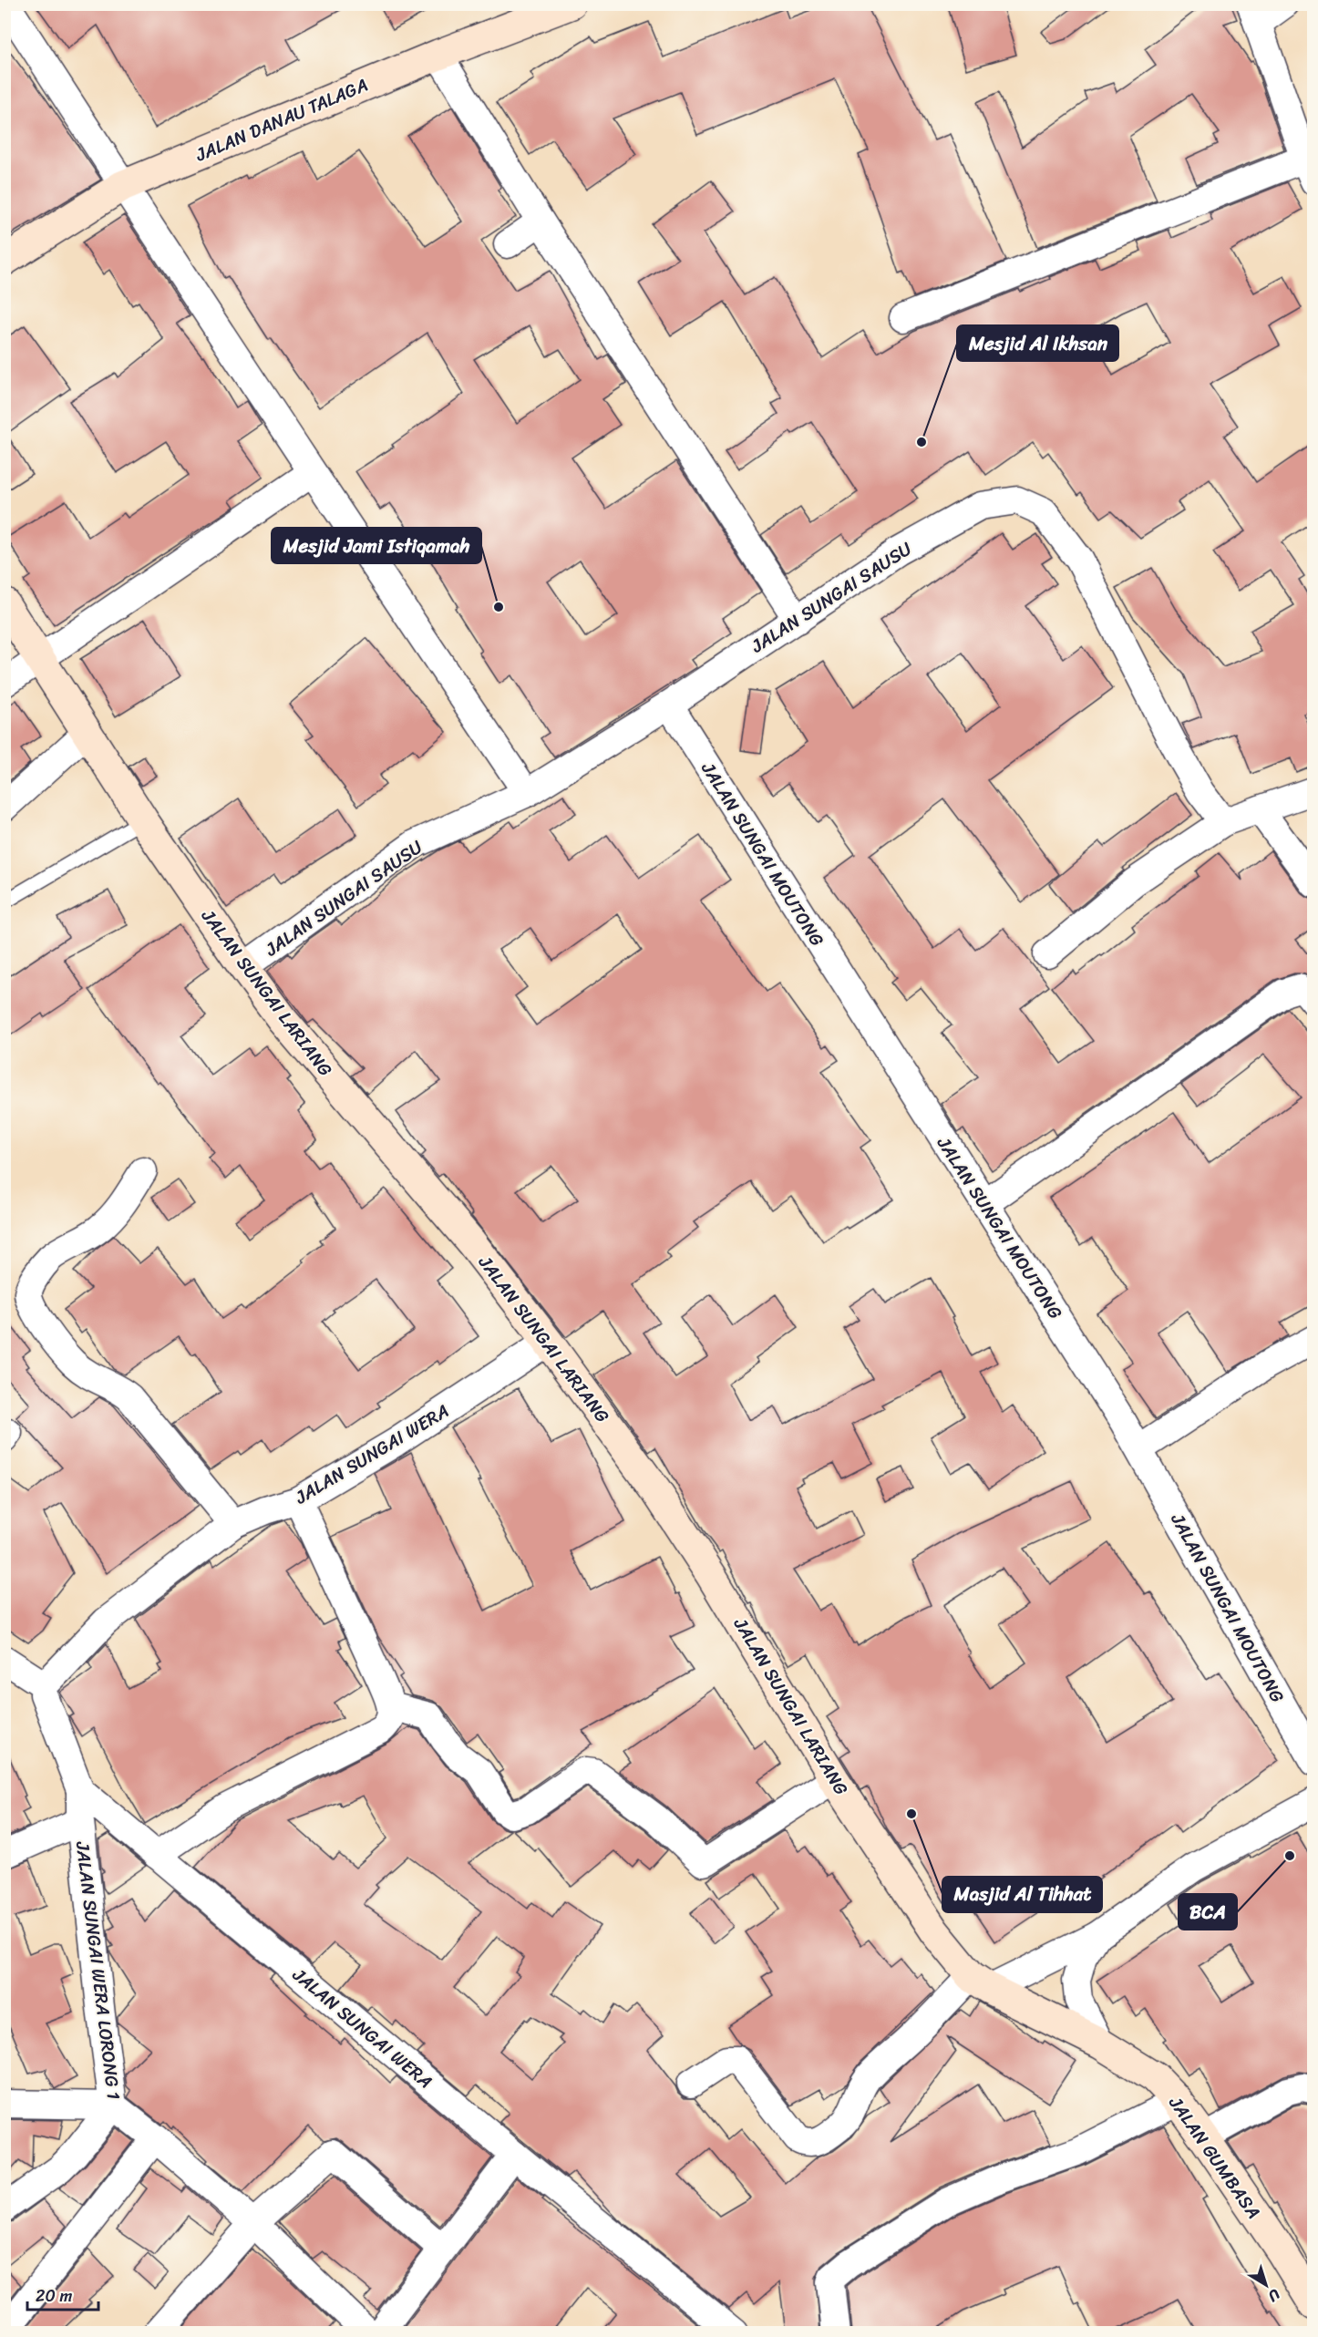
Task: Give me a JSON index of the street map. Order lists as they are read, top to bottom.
{
  "streets": {
    "street": [
      "JALAN DANAU TALAGA",
      "JALAN SUNGAI SAUSU",
      "JALAN SUNGAI MOUTONG",
      "JALAN SUNGAI LARIANG",
      "JALAN SUNGAI WERA",
      "JALAN SUNGAI WERA LORONG 1",
      "JALAN GUMBASA"
    ]
  },
  "crossings": [
    ["JALAN SUNGAI SAUSU", "JALAN SUNGAI MOUTONG"],
    ["JALAN SUNGAI SAUSU", "JALAN SUNGAI LARIANG"],
    ["JALAN SUNGAI LARIANG", "JALAN SUNGAI WERA"],
    ["JALAN SUNGAI LARIANG", "JALAN GUMBASA"],
    ["JALAN SUNGAI WERA", "JALAN SUNGAI WERA LORONG 1"]
  ],
  "places": [
    "Mesjid Al Ikhsan",
    "Mesjid Jami Istiqamah",
    "Masjid Al Tihhat",
    "BCA"
  ],
  "scale_bar": "20 m",
  "north": "bottom right"
}
